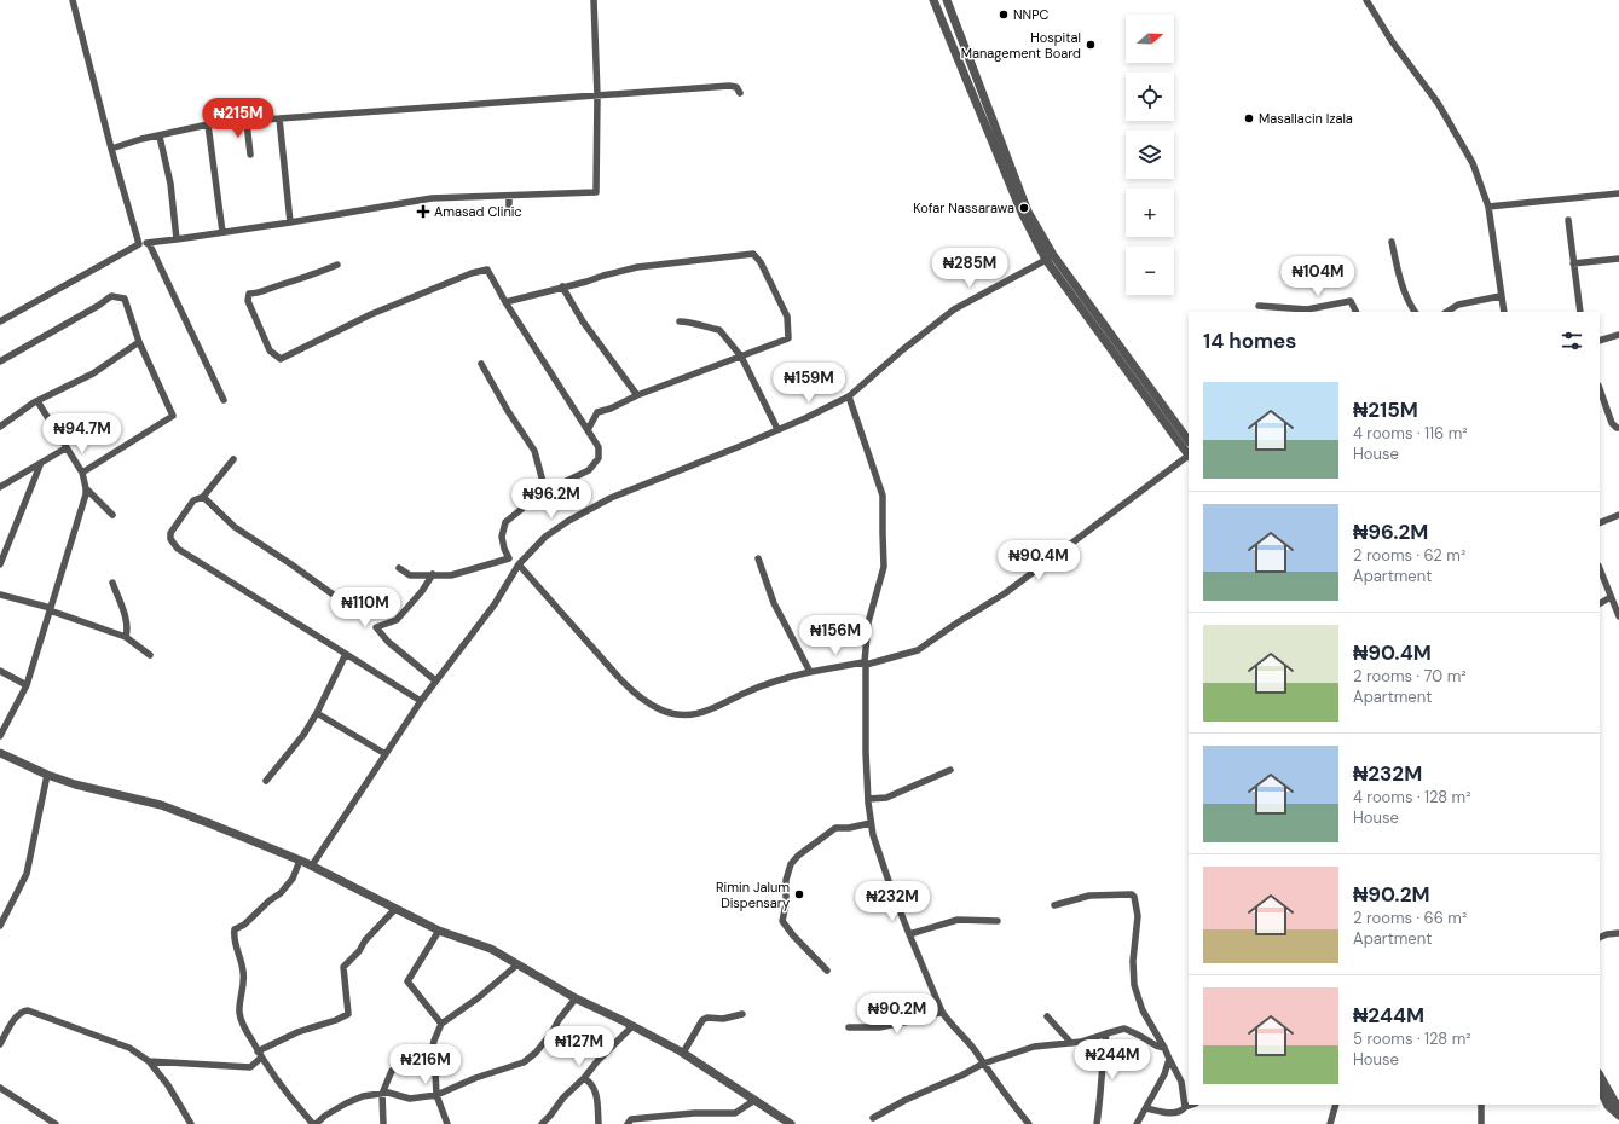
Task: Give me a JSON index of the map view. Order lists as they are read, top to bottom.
{
  "places": {
    "other": [
      "NNPC",
      "Hospital Management Board",
      "Masallacin Izala",
      "Kofar Nassarawa",
      "Rimin Jalum Dispensary"
    ],
    "health": ["Amasad Clinic"]
  },
  "north": "right",
  "page": {
    "map_buttons": ["+", "−"],
    "price": [
      "₦215M",
      "₦285M",
      "₦104M",
      "₦159M",
      "₦94.7M",
      "₦96.2M",
      "₦90.4M",
      "₦110M",
      "₦156M",
      "₦232M",
      "₦90.2M",
      "₦127M",
      "₦244M",
      "₦216M"
    ],
    "heading": "14 homes",
    "list": [
      {
        "name": "₦215M",
        "note": "4 rooms · 116 m² · House"
      },
      {
        "name": "₦96.2M",
        "note": "2 rooms · 62 m² · Apartment"
      },
      {
        "name": "₦90.4M",
        "note": "2 rooms · 70 m² · Apartment"
      },
      {
        "name": "₦232M",
        "note": "4 rooms · 128 m² · House"
      },
      {
        "name": "₦90.2M",
        "note": "2 rooms · 66 m² · Apartment"
      },
      {
        "name": "₦244M",
        "note": "5 rooms · 128 m² · House"
      }
    ]
  }
}
